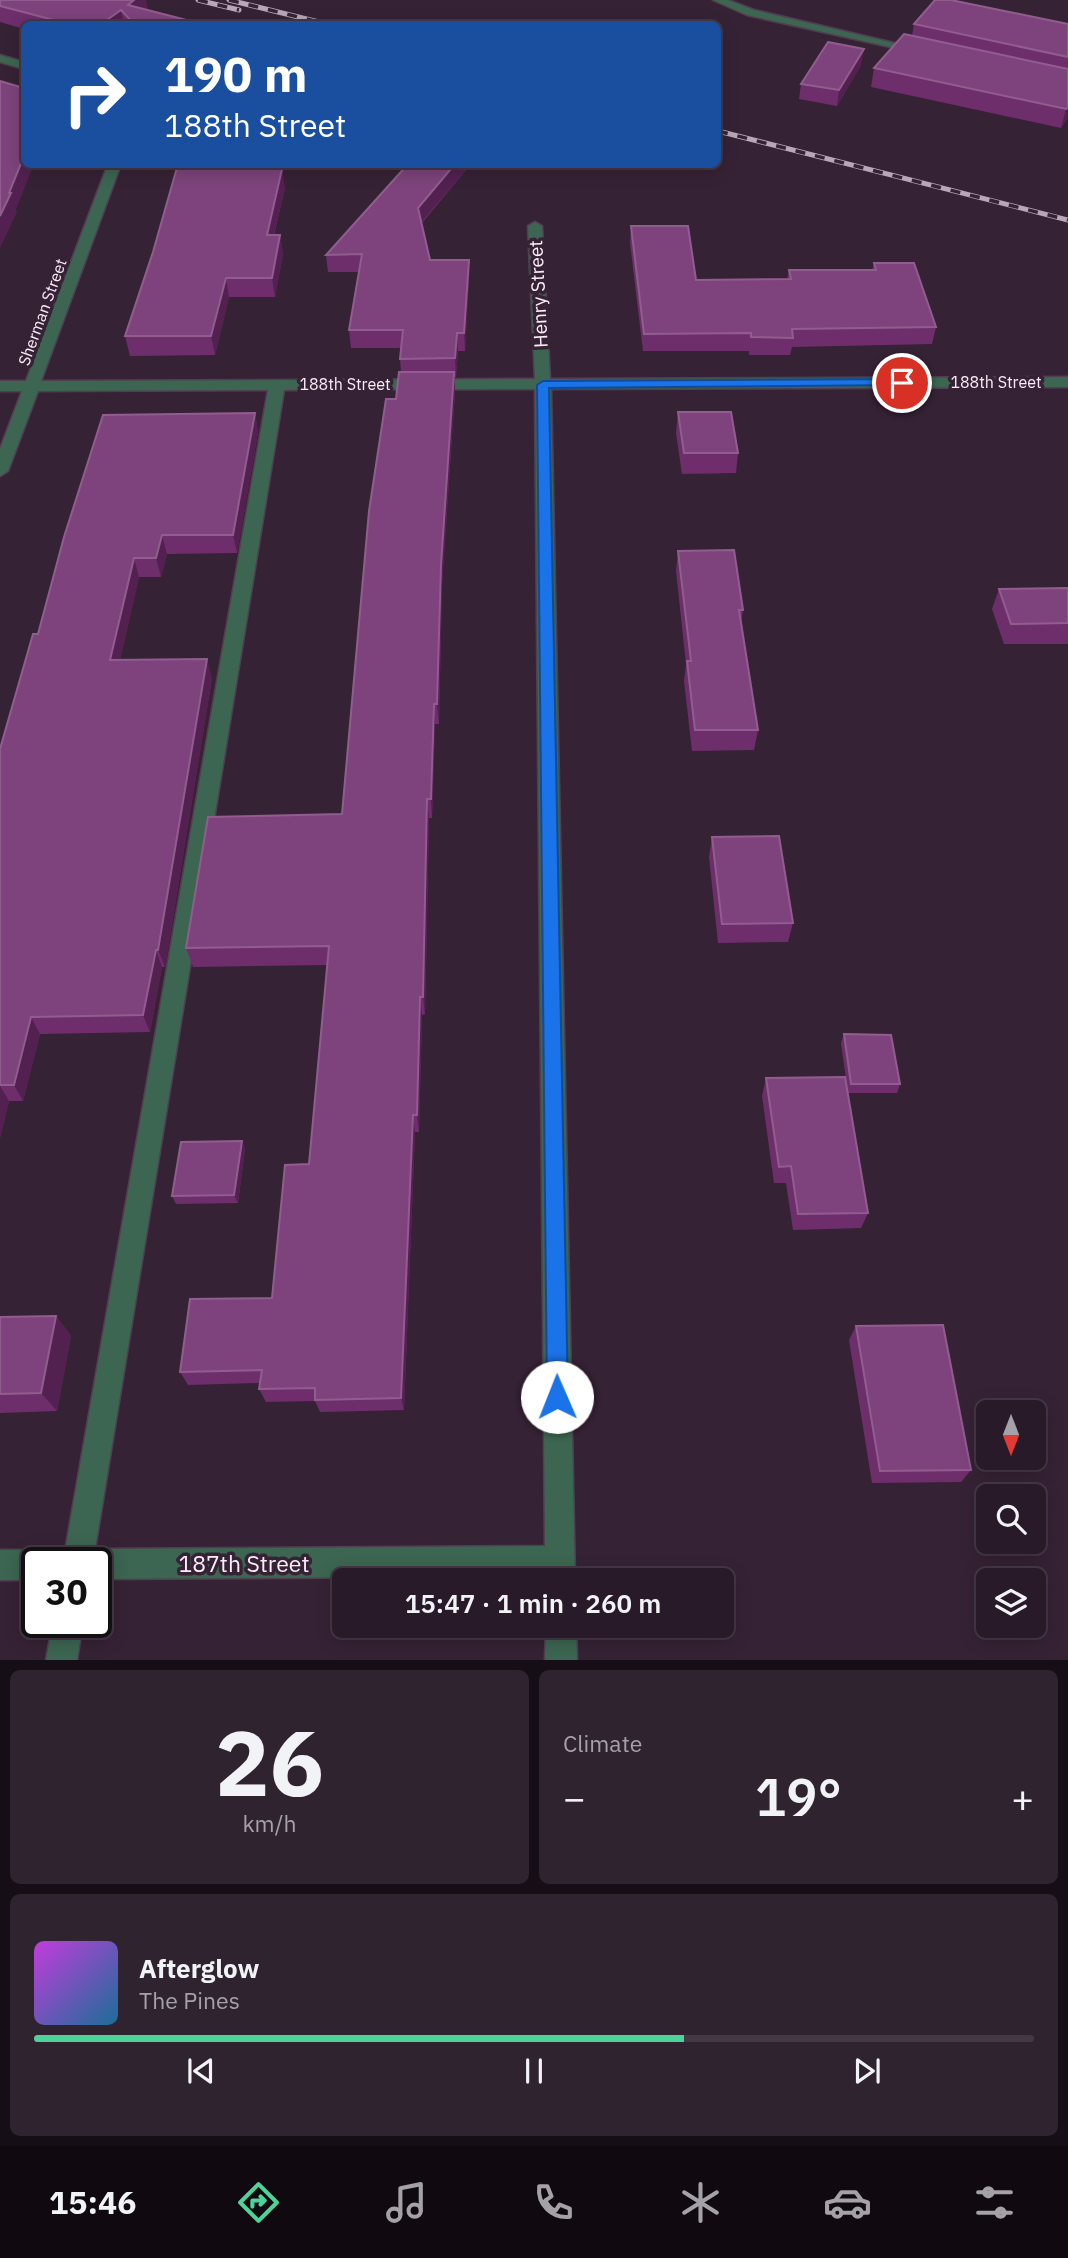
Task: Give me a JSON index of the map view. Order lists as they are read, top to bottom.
{
  "streets": {
    "street": [
      "Henry Street",
      "Sherman Street",
      "188th Street",
      "187th Street"
    ]
  },
  "crossings": [
    ["Henry Street", "188th Street"],
    ["Sherman Street", "188th Street"]
  ],
  "north": "bottom",
  "page": {
    "turn": ["190 m", "188th Street"],
    "limit": "30",
    "trip": "15:47 · 1 min · 260 m",
    "tile": [
      ["26", "km/h"],
      "Climate"
    ],
    "heat": ["−", "19°", "+"],
    "song": ["Afterglow", "The Pines"],
    "tabs": "15:46"
  }
}
